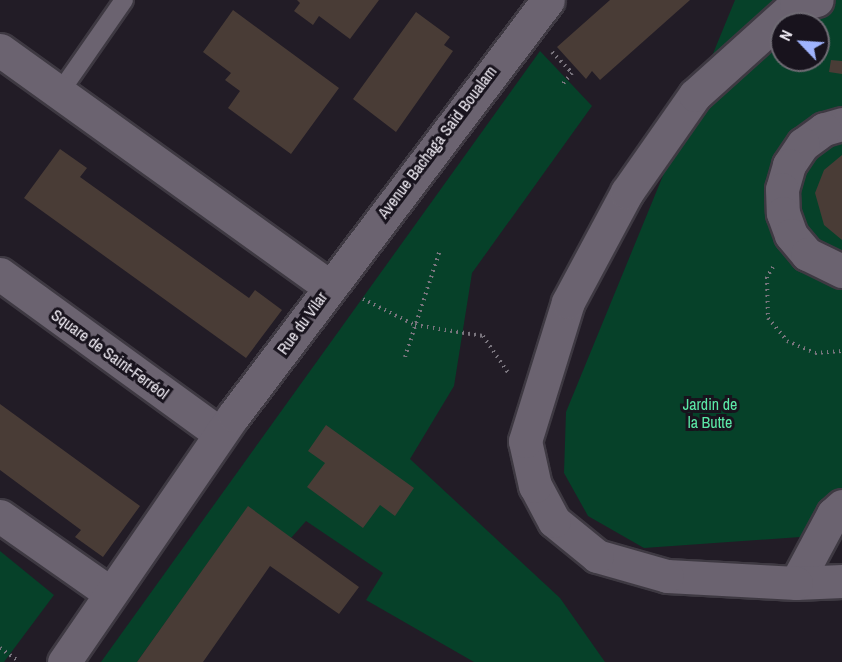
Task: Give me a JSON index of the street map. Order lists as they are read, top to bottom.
{
  "streets": {
    "street": ["Avenue Bachaga Saïd Boualam", "Rue du Vilar", "Square de Saint-Ferréol"]
  },
  "crossings": [
    ["Avenue Bachaga Saïd Boualam", "Rue du Vilar"],
    ["Rue du Vilar", "Square de Saint-Ferréol"]
  ],
  "parks": ["Jardin de la Butte"],
  "north": "top left"
}
